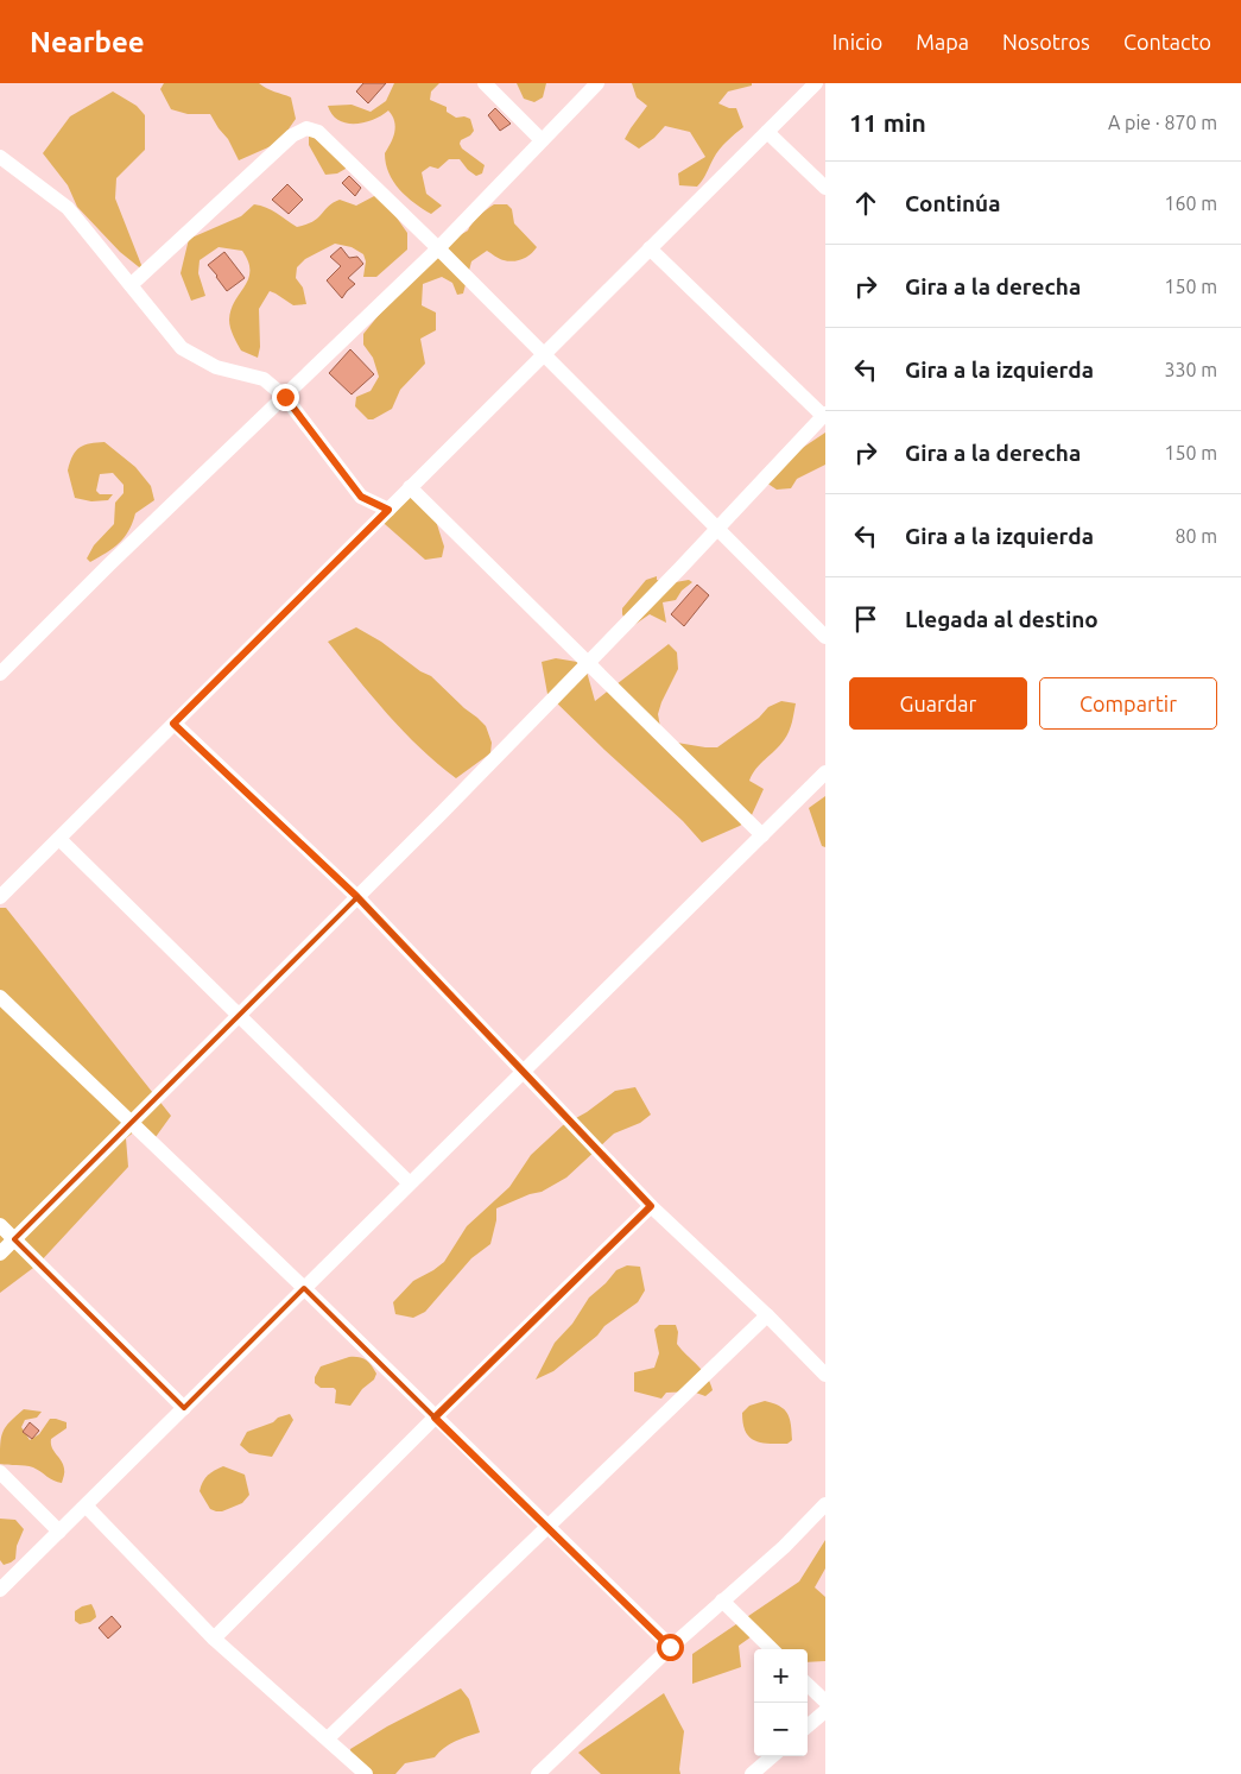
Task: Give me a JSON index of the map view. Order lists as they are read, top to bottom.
{
  "page": {
    "header": "Nearbee",
    "nav": [
      "Inicio",
      "Mapa",
      "Nosotros",
      "Contacto"
    ],
    "heading": ["11 min", "A pie · 870 m"],
    "list": [
      ["Continúa", "160 m"],
      ["Gira a la derecha", "150 m"],
      ["Gira a la izquierda", "330 m"],
      ["Gira a la derecha", "150 m"],
      ["Gira a la izquierda", "80 m"],
      "Llegada al destino"
    ],
    "buttons": ["Guardar", "Compartir"],
    "map_buttons": ["+", "−"]
  }
}
